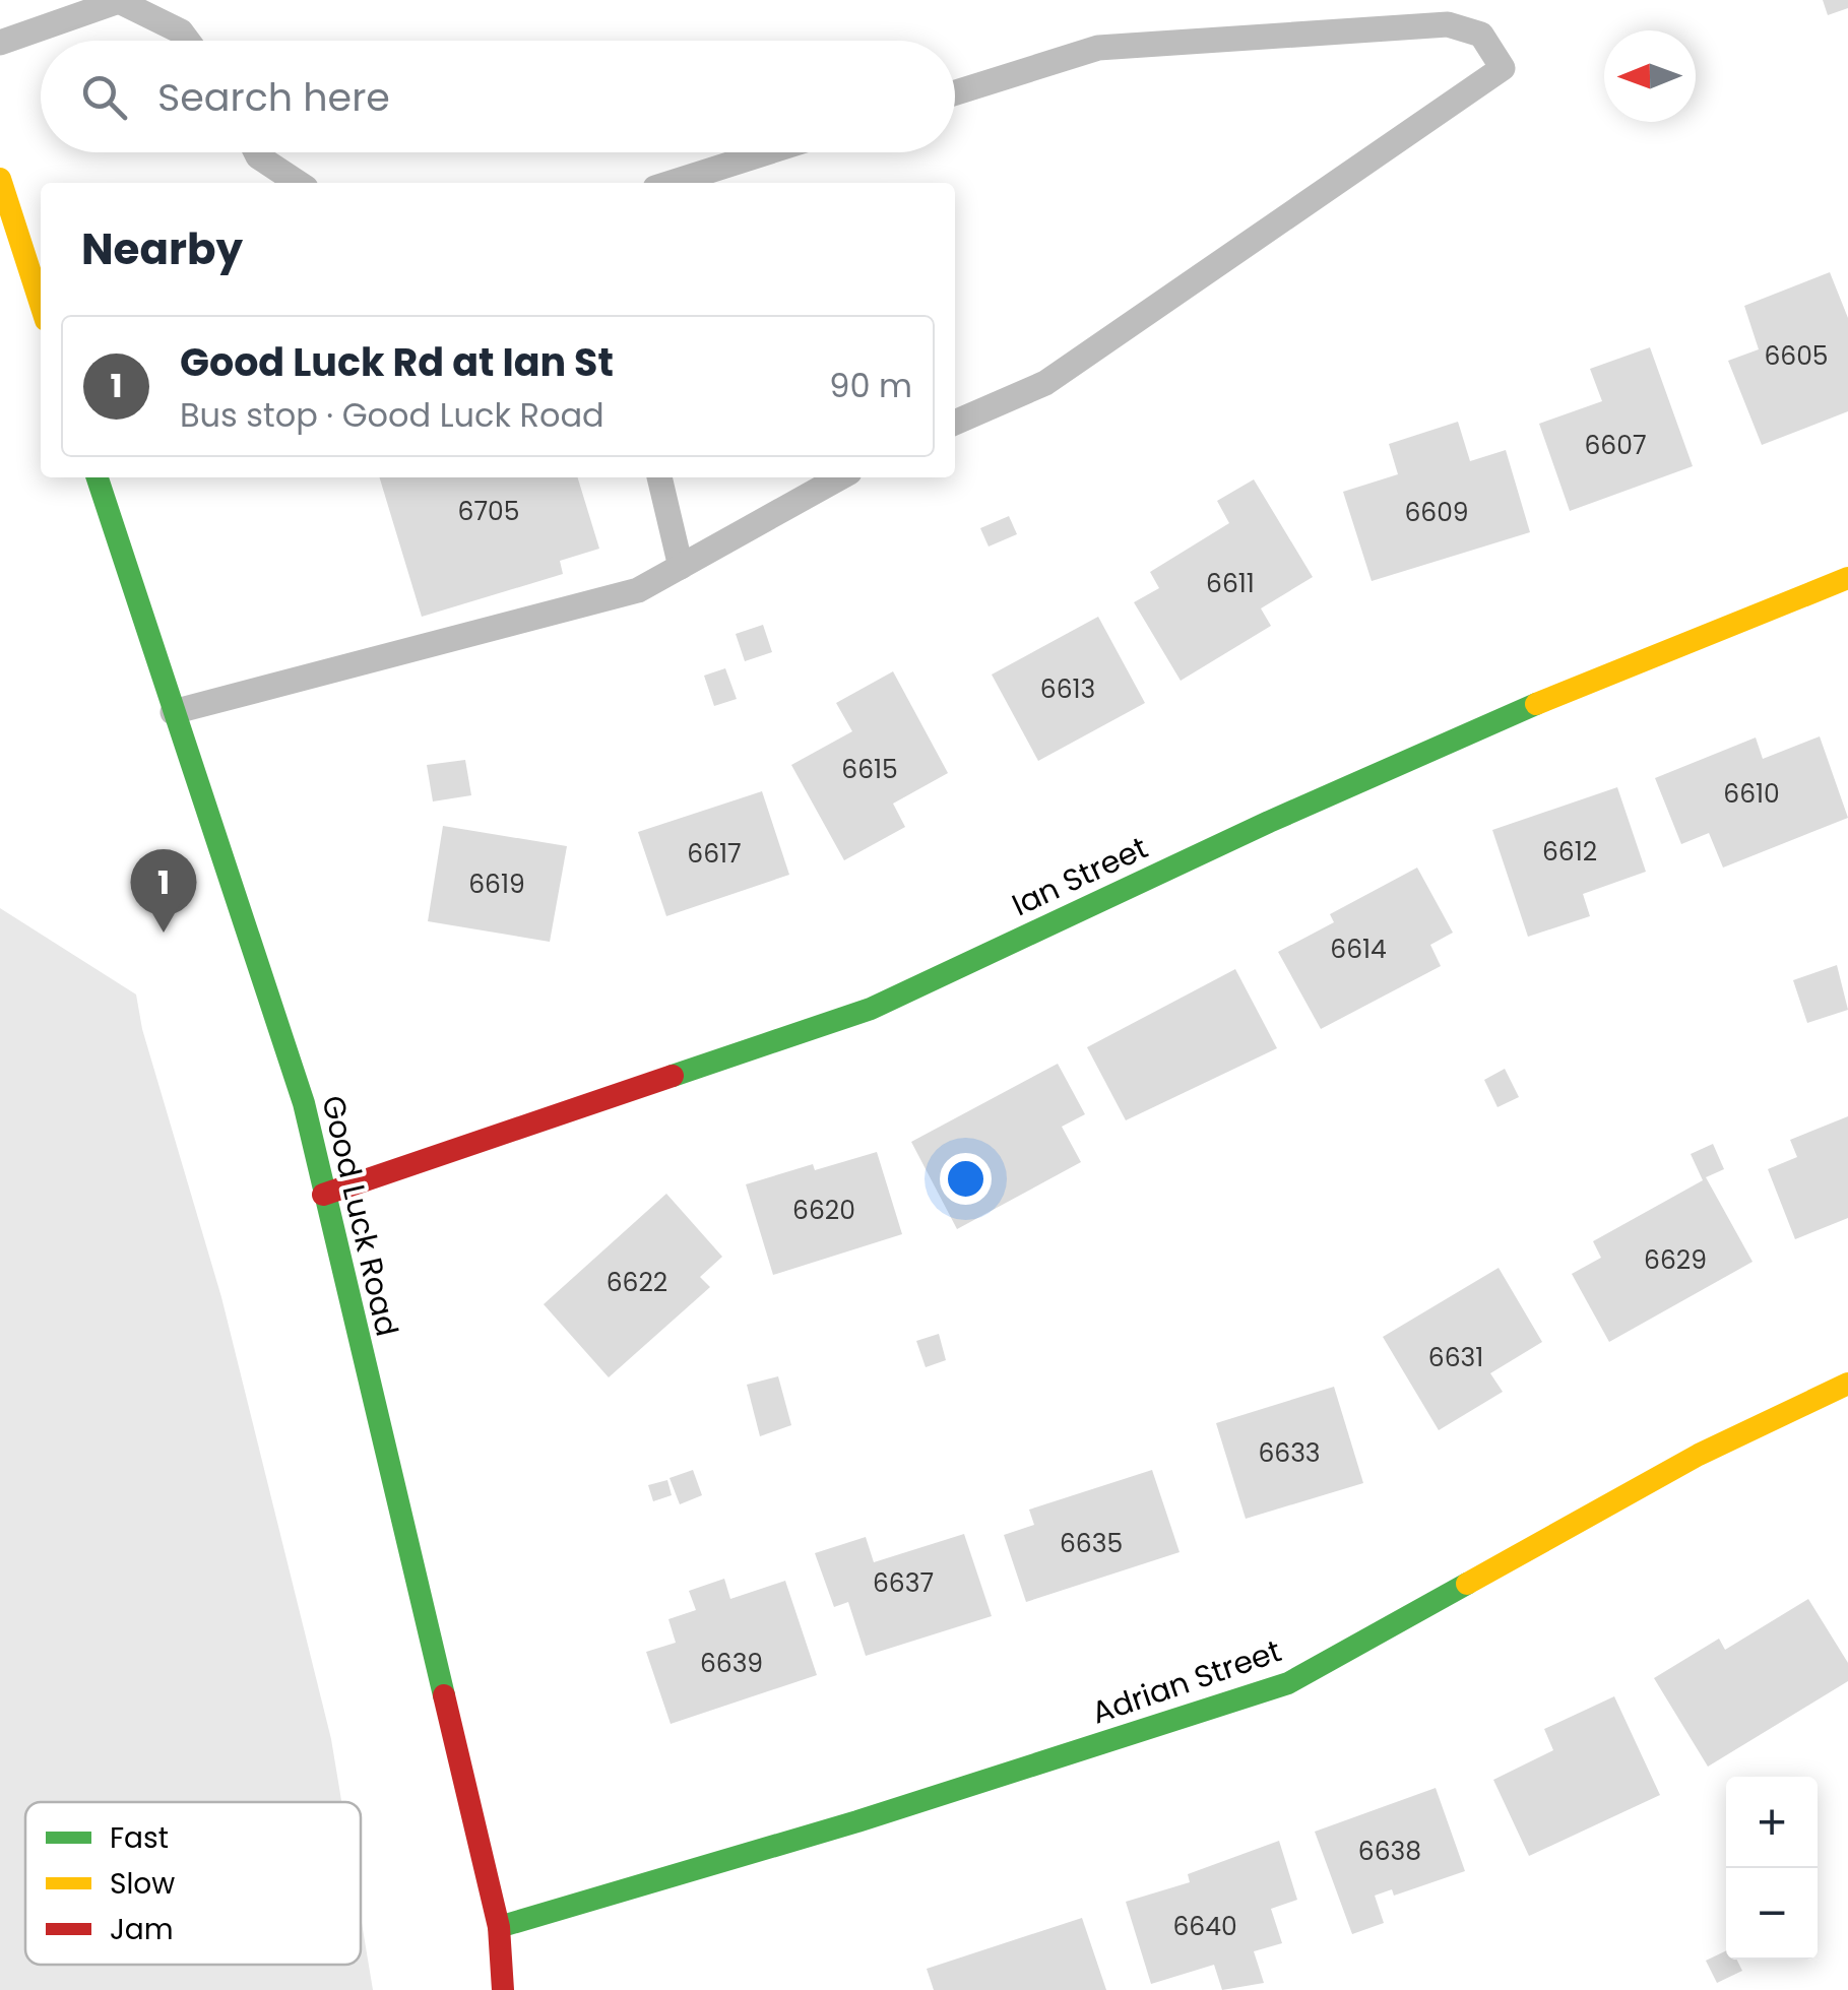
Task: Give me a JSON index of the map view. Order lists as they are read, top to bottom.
{
  "streets": {
    "street": ["Ian Street", "Good Luck Road", "Adrian Street"]
  },
  "crossings": [
    ["Ian Street", "Good Luck Road"],
    ["Good Luck Road", "Adrian Street"]
  ],
  "house_numbers": [
    "6605",
    "6607",
    "6705",
    "6609",
    "6611",
    "6613",
    "6615",
    "6610",
    "6612",
    "6617",
    "6619",
    "6614",
    "6620",
    "6629",
    "6622",
    "6631",
    "6633",
    "6635",
    "6637",
    "6639",
    "6638",
    "6640"
  ],
  "legend": ["Fast", "Slow", "Jam"],
  "north": "left",
  "page": {
    "search": "Search here",
    "heading": "Nearby",
    "list": [
      {
        "mark": "1",
        "name": "Good Luck Rd at Ian St",
        "note": "Bus stop · Good Luck Road",
        "value": "90 m"
      }
    ],
    "pins": "1",
    "map_buttons": ["+", "−"]
  }
}
